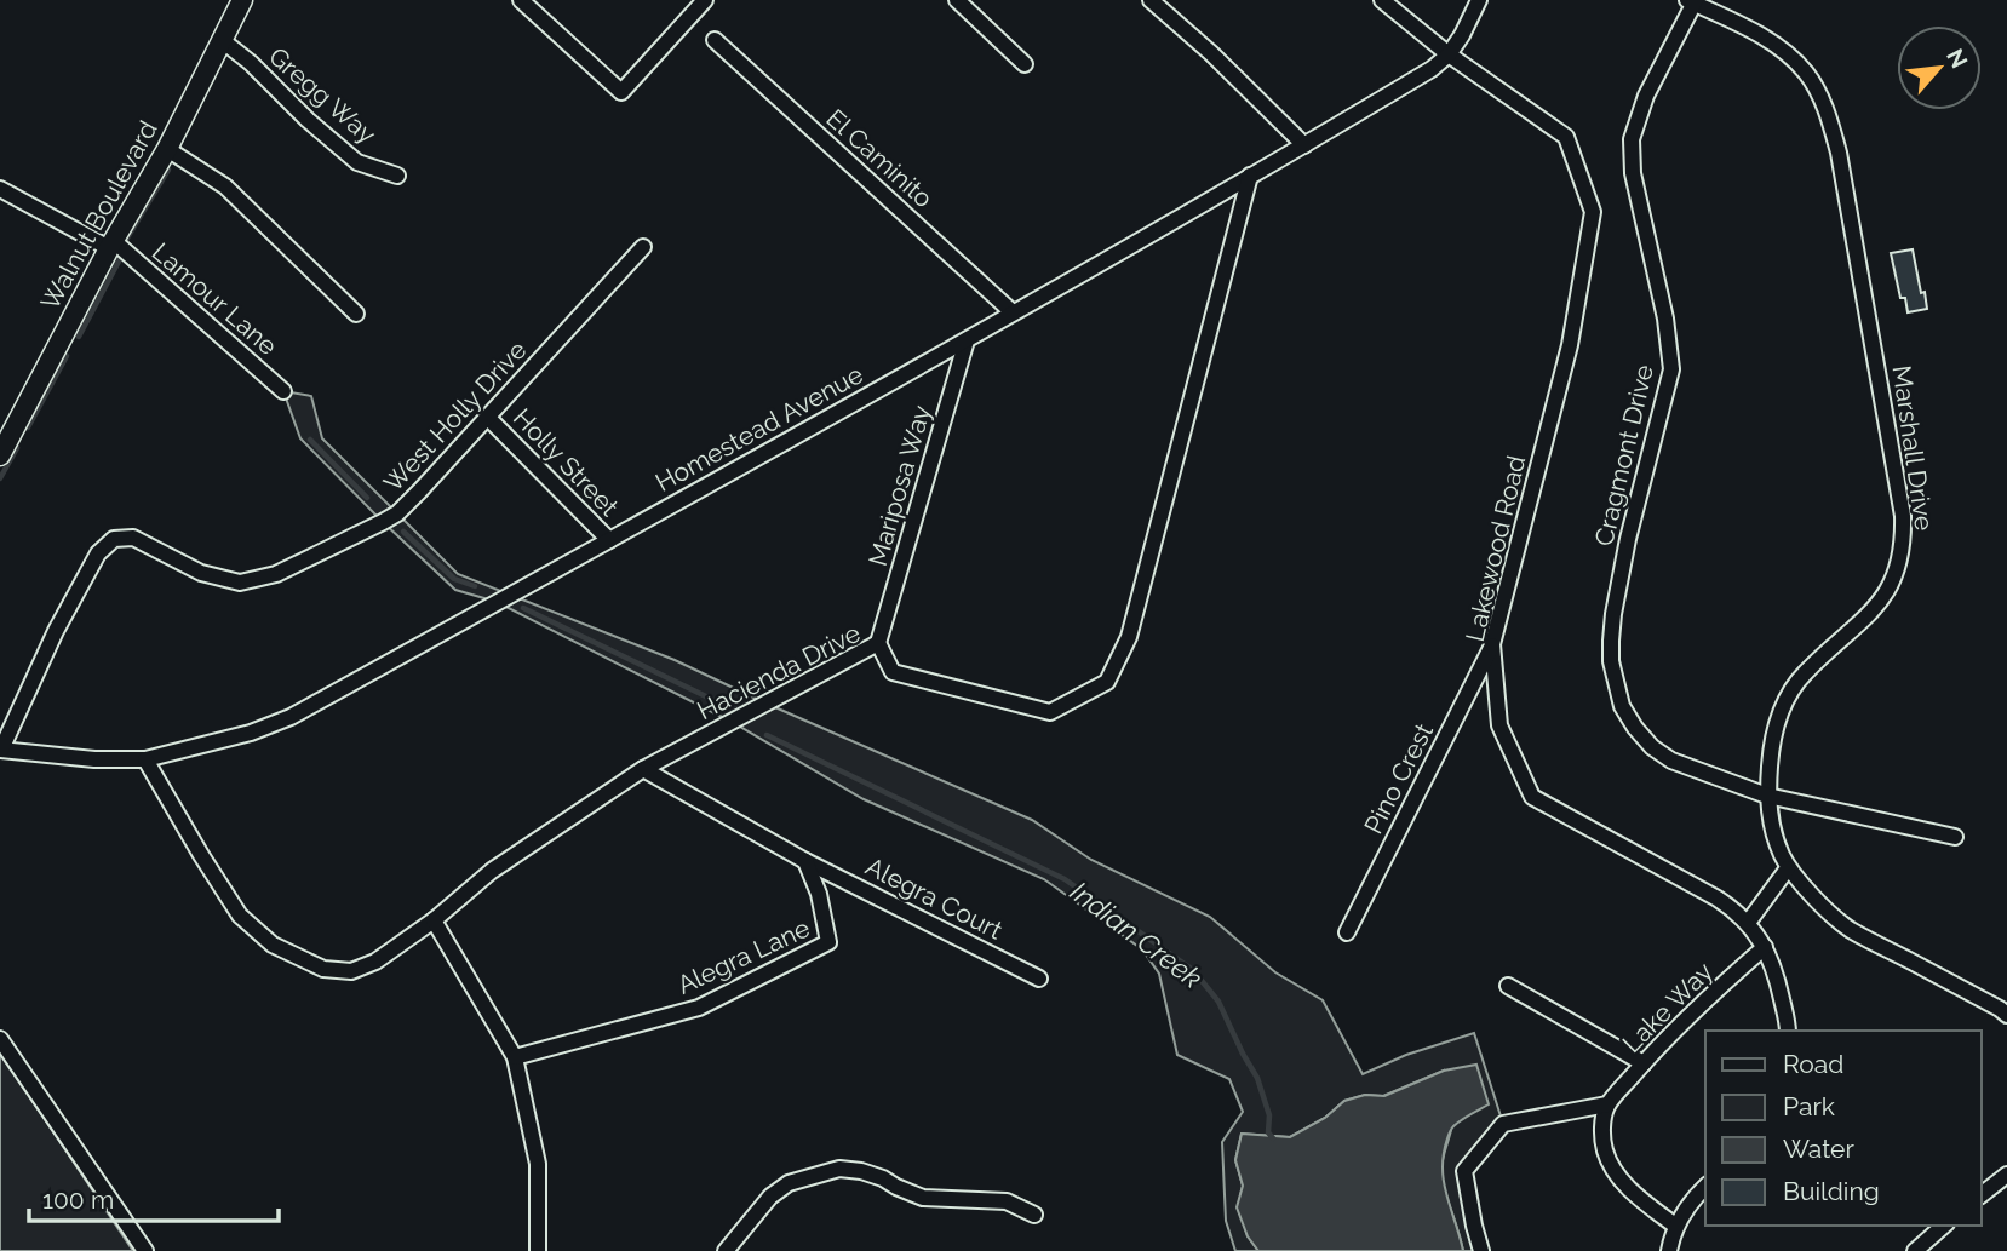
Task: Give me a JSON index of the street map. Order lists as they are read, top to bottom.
{
  "streets": {
    "street": [
      "Gregg Way",
      "El Caminito",
      "Walnut Boulevard",
      "Lamour Lane",
      "West Holly Drive",
      "Homestead Avenue",
      "Marshall Drive",
      "Cragmont Drive",
      "Holly Street",
      "Mariposa Way",
      "Lakewood Road",
      "Hacienda Drive",
      "Pino Crest",
      "Alegra Court",
      "Alegra Lane",
      "Lake Way"
    ]
  },
  "crossings": [
    ["Gregg Way", "Walnut Boulevard"],
    ["El Caminito", "Homestead Avenue"],
    ["Walnut Boulevard", "Lamour Lane"],
    ["West Holly Drive", "Homestead Avenue"],
    ["West Holly Drive", "Holly Street"],
    ["Homestead Avenue", "Holly Street"],
    ["Homestead Avenue", "Mariposa Way"],
    ["Homestead Avenue", "Lakewood Road"],
    ["Homestead Avenue", "Hacienda Drive"],
    ["Marshall Drive", "Cragmont Drive"],
    ["Mariposa Way", "Hacienda Drive"],
    ["Lakewood Road", "Pino Crest"],
    ["Lakewood Road", "Lake Way"],
    ["Alegra Court", "Alegra Lane"]
  ],
  "water": ["Indian Creek"],
  "legend": [
    "Road",
    "Park",
    "Water",
    "Building"
  ],
  "scale_bar": "100 m",
  "north": "top right"
}
